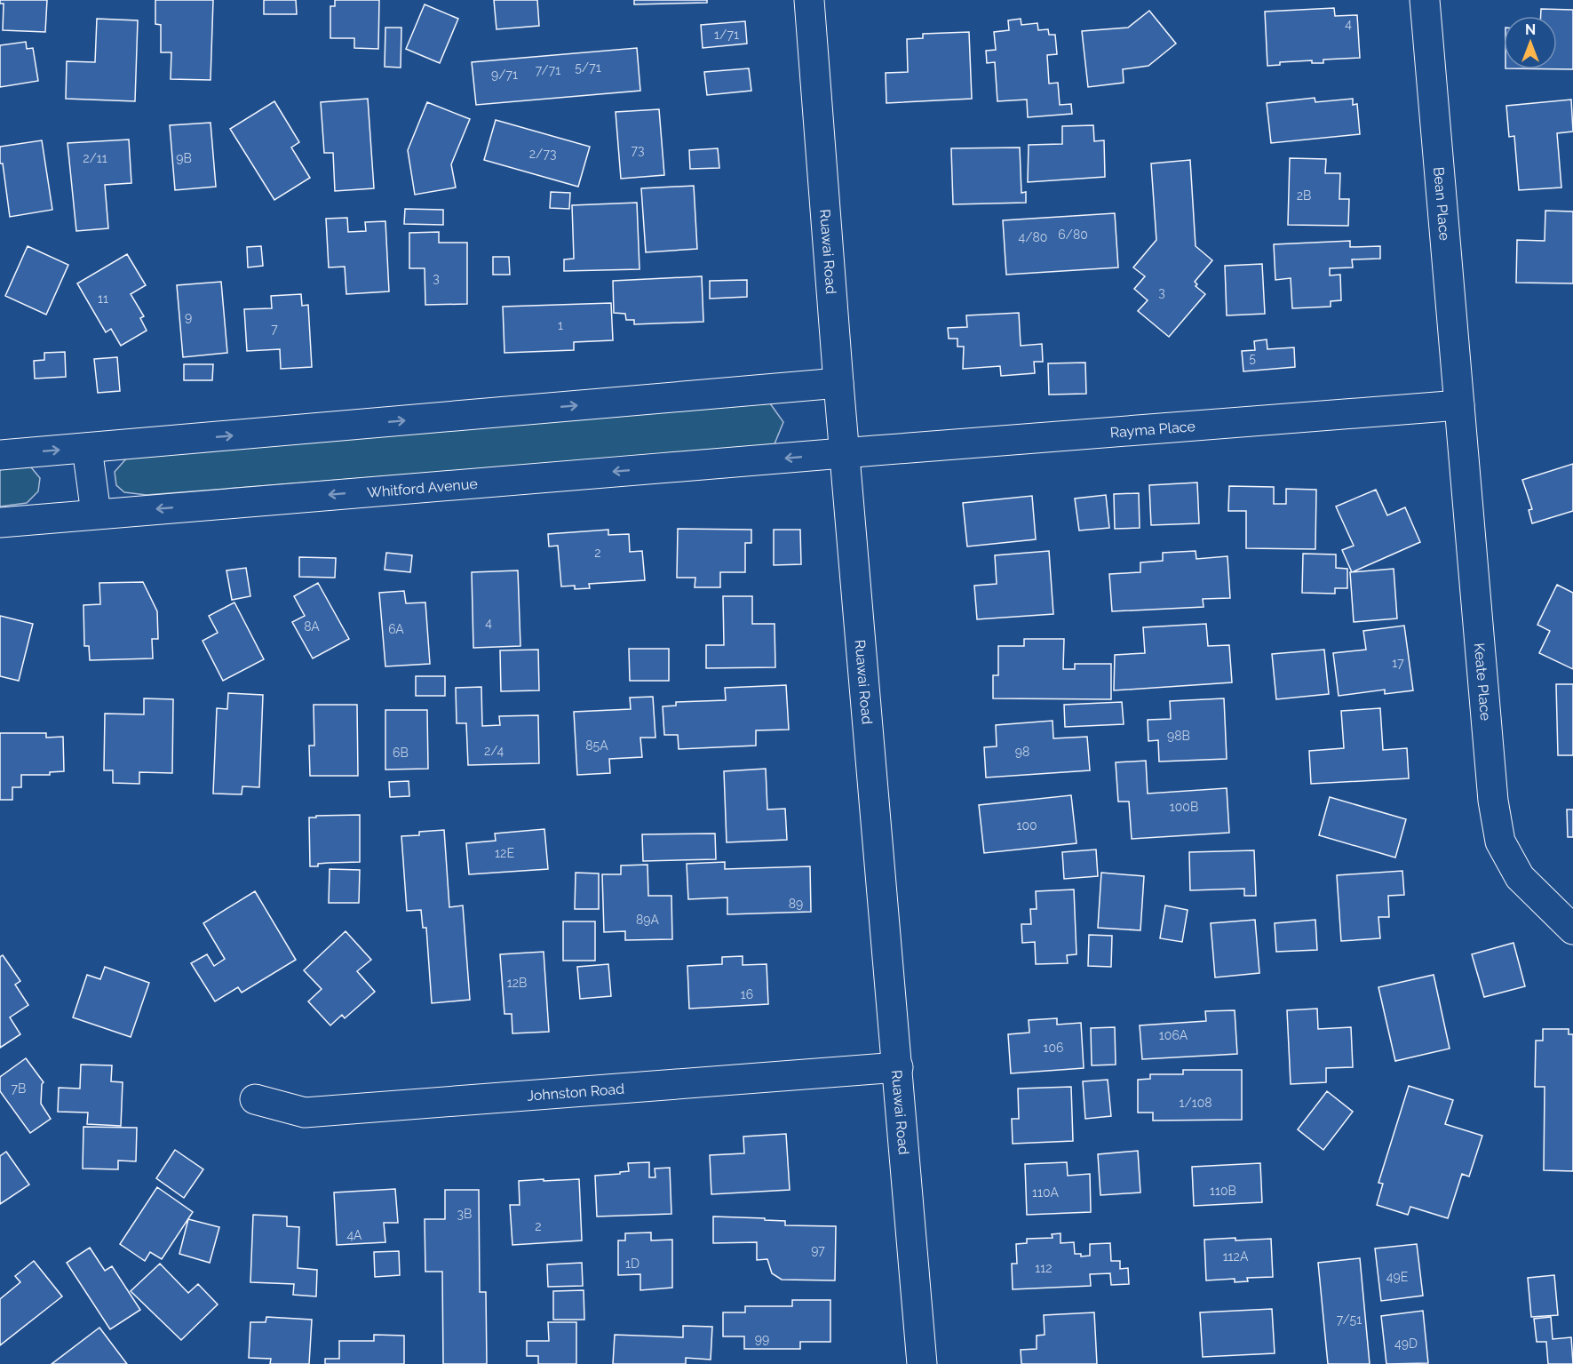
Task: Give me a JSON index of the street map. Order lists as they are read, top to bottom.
{
  "streets": {
    "street": [
      "Bean Place",
      "Ruawai Road",
      "Rayma Place",
      "Whitford Avenue",
      "Keate Place",
      "Johnston Road"
    ]
  },
  "crossings": [
    ["Bean Place", "Rayma Place"],
    ["Bean Place", "Keate Place"],
    ["Ruawai Road", "Rayma Place"],
    ["Ruawai Road", "Whitford Avenue"],
    ["Ruawai Road", "Johnston Road"],
    ["Rayma Place", "Whitford Avenue"],
    ["Rayma Place", "Keate Place"]
  ],
  "house_numbers": [
    "4",
    "1/71",
    "5/71",
    "7/71",
    "9/71",
    "73",
    "2/73",
    "2/11",
    "9B",
    "2B",
    "6/80",
    "4/80",
    "3",
    "3",
    "11",
    "9",
    "1",
    "7",
    "5",
    "2",
    "4",
    "8A",
    "6A",
    "17",
    "98B",
    "85A",
    "2/4",
    "98",
    "6B",
    "100B",
    "100",
    "12E",
    "89",
    "89A",
    "12B",
    "16",
    "106A",
    "106",
    "7B",
    "1/108",
    "110B",
    "110A",
    "3B",
    "2",
    "4A",
    "97",
    "112A",
    "1D",
    "112",
    "49E",
    "7/51",
    "99",
    "49D"
  ],
  "north": "top"
}
